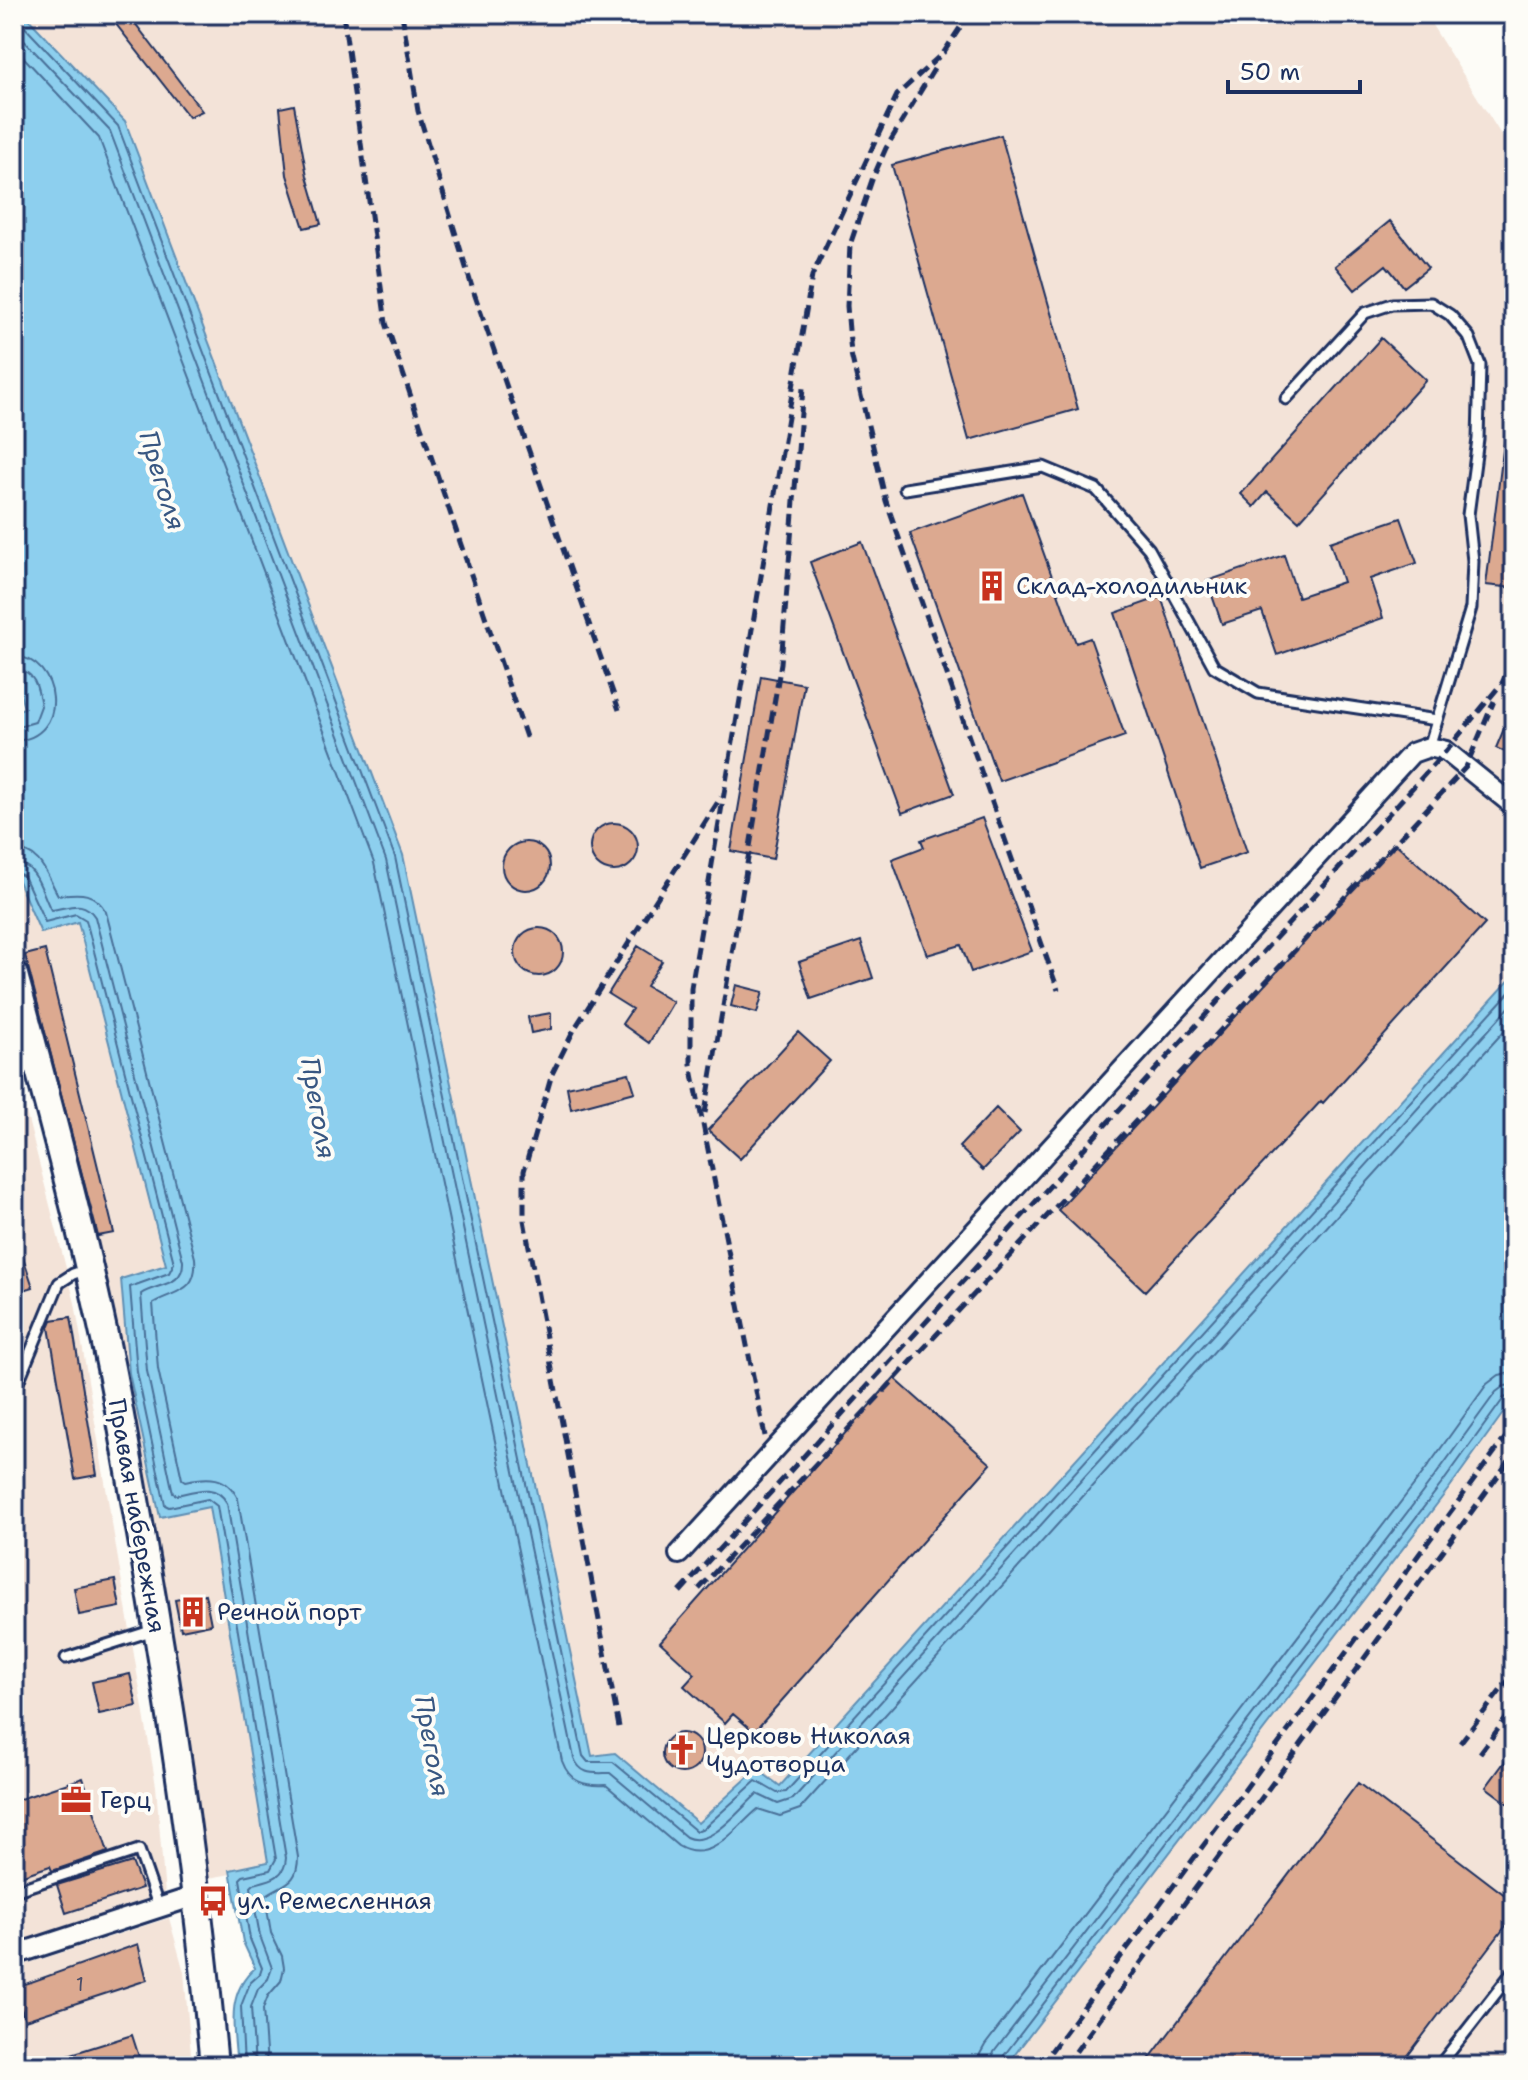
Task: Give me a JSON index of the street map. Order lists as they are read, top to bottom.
{
  "streets": {
    "main road": ["Правая набережная"]
  },
  "water": ["Преголя"],
  "places": {
    "building": ["Склад-холодильник", "Речной порт"],
    "church": ["Церковь Николая Чудотворца"],
    "office": ["Герц"],
    "bus stop": ["ул. Ремесленная"]
  },
  "house_numbers": ["1"],
  "scale_bar": "50 m"
}
